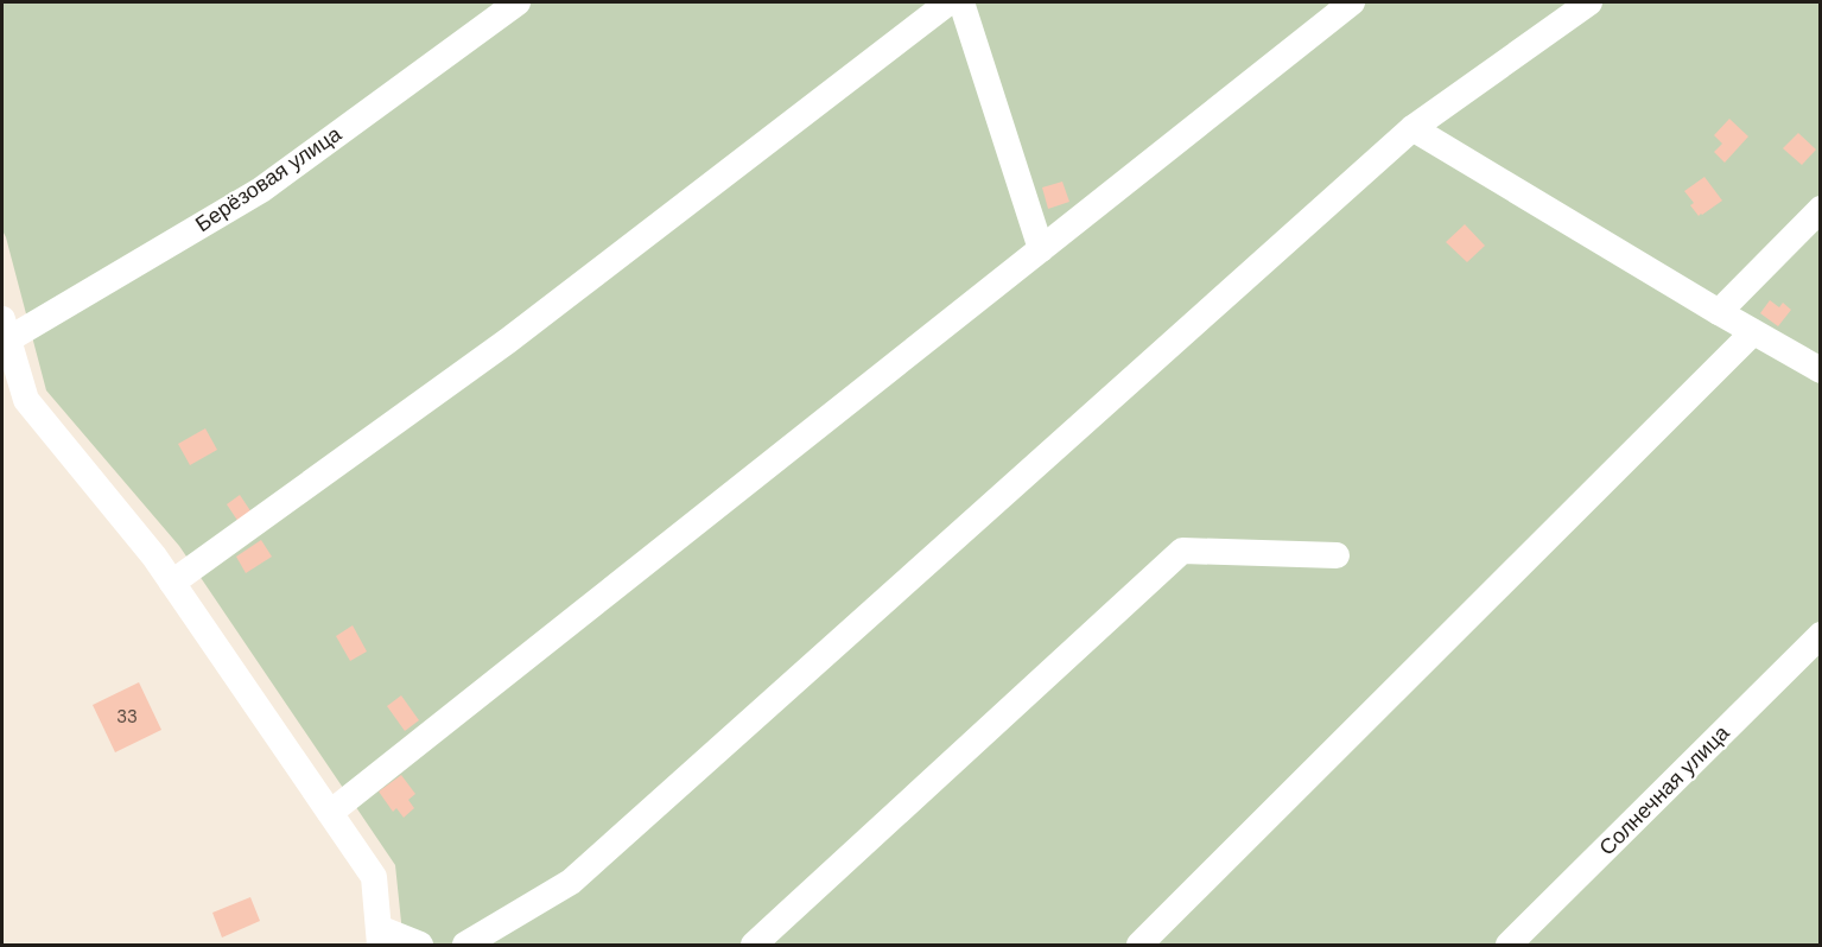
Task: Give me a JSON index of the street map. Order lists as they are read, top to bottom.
{
  "streets": {
    "street": ["Берёзовая улица", "Солнечная улица"]
  },
  "house_numbers": ["33"]
}
